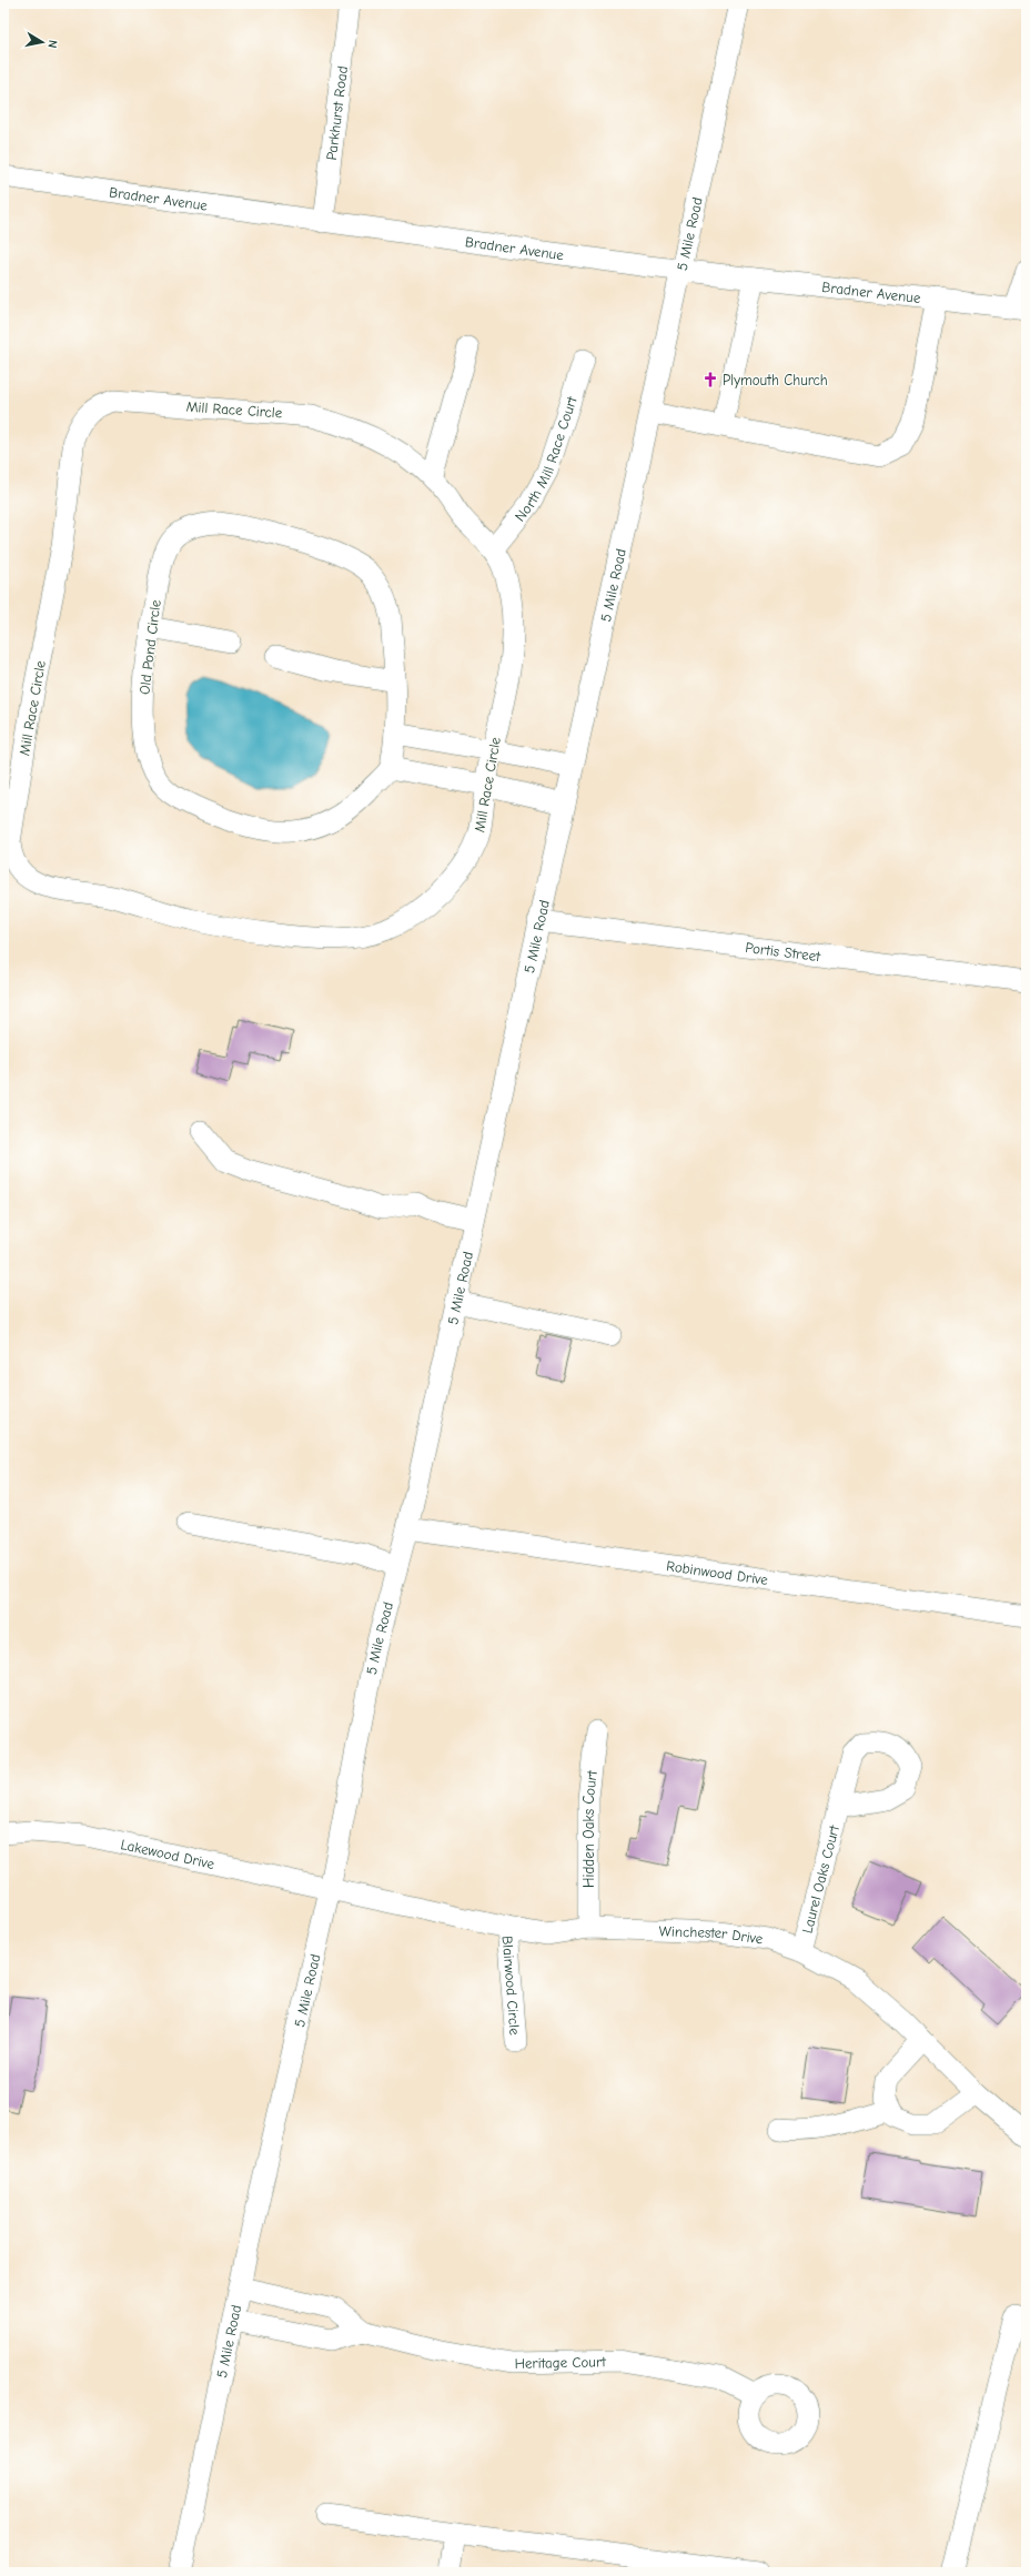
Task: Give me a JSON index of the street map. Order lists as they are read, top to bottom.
{
  "streets": {
    "street": [
      "Parkhurst Road",
      "Bradner Avenue",
      "5 Mile Road",
      "Mill Race Circle",
      "North Mill Race Court",
      "Old Pond Circle",
      "Portis Street",
      "Robinwood Drive",
      "Hidden Oaks Court",
      "Lakewood Drive",
      "Laurel Oaks Court",
      "Winchester Drive",
      "Blairwood Circle",
      "Heritage Court"
    ]
  },
  "crossings": [
    ["Parkhurst Road", "Bradner Avenue"],
    ["Bradner Avenue", "5 Mile Road"],
    ["5 Mile Road", "Portis Street"],
    ["5 Mile Road", "Robinwood Drive"],
    ["5 Mile Road", "Lakewood Drive"],
    ["5 Mile Road", "Winchester Drive"],
    ["5 Mile Road", "Heritage Court"],
    ["Mill Race Circle", "North Mill Race Court"],
    ["Hidden Oaks Court", "Winchester Drive"],
    ["Lakewood Drive", "Winchester Drive"],
    ["Laurel Oaks Court", "Winchester Drive"],
    ["Winchester Drive", "Blairwood Circle"]
  ],
  "places": {
    "church": ["Plymouth Church"]
  },
  "north": "right"
}
